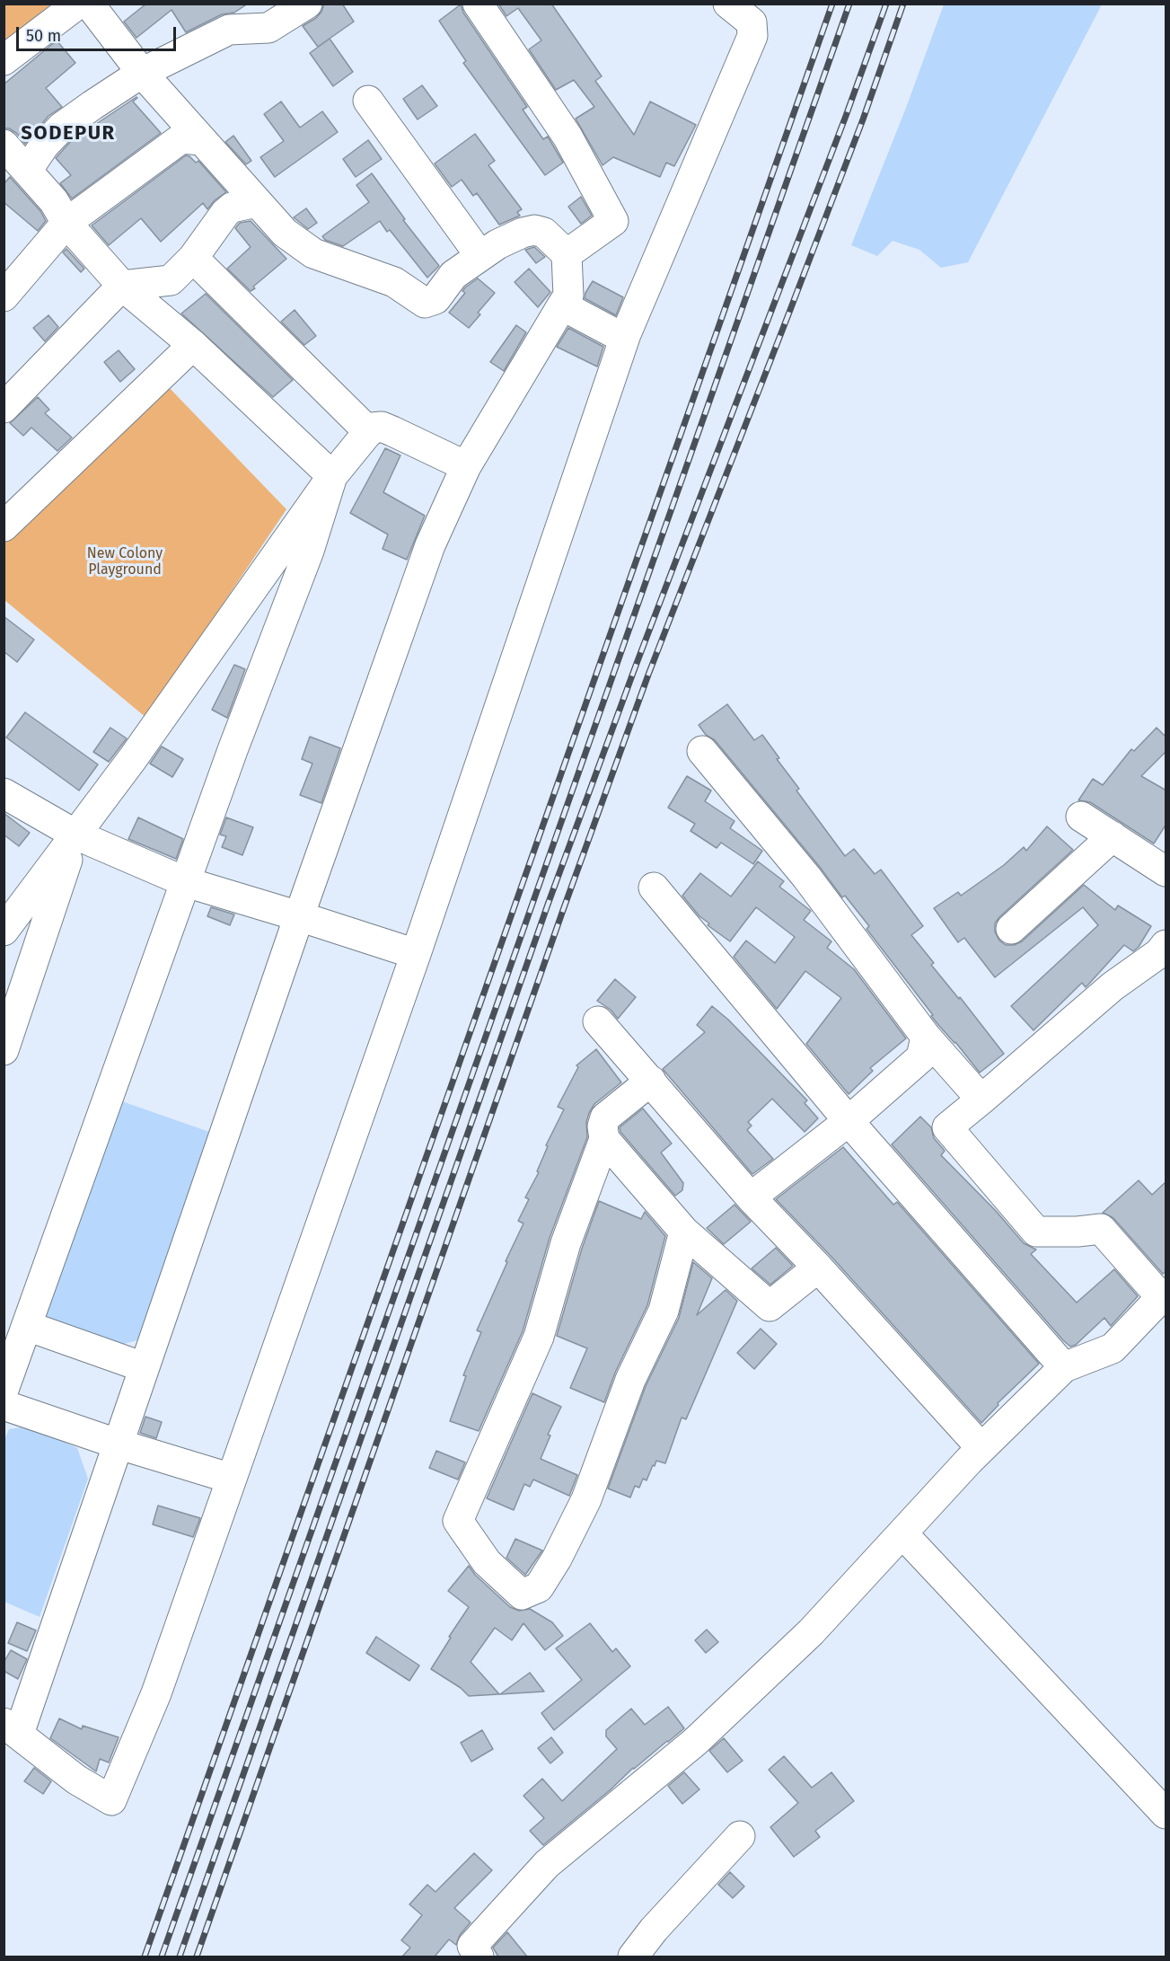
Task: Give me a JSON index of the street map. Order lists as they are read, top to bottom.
{
  "districts": ["SODEPUR"],
  "parks": ["New Colony Playground"],
  "scale_bar": "50 m"
}
